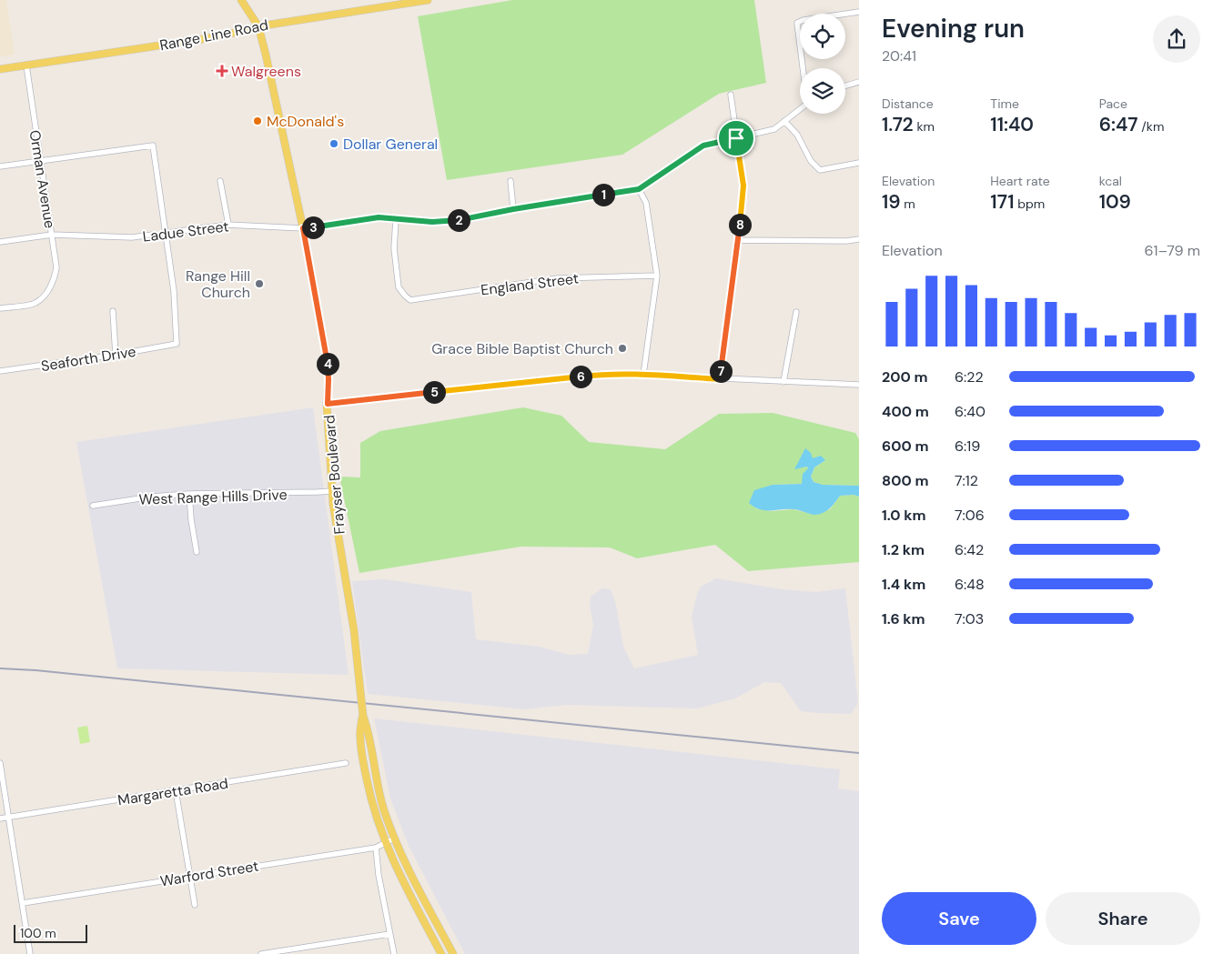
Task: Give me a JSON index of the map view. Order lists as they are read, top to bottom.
{
  "streets": {
    "main road": ["Range Line Road", "Frayser Boulevard"],
    "street": [
      "Orman Avenue",
      "Ladue Street",
      "England Street",
      "Seaforth Drive",
      "West Range Hills Drive",
      "Margaretta Road",
      "Warford Street"
    ]
  },
  "crossings": [
    ["Range Line Road", "Orman Avenue"],
    ["Range Line Road", "Frayser Boulevard"],
    ["Orman Avenue", "Ladue Street"],
    ["Ladue Street", "England Street"],
    ["Ladue Street", "Seaforth Drive"],
    ["Ladue Street", "Frayser Boulevard"],
    ["Frayser Boulevard", "West Range Hills Drive"]
  ],
  "places": {
    "health": ["Walgreens"],
    "other": [
      "McDonald's",
      "Dollar General",
      "Range Hill Church",
      "Grace Bible Baptist Church"
    ]
  },
  "scale_bar": "100 m",
  "page": {
    "heading": ["Evening run", "20:41"],
    "stats": [
      ["Distance", "1.72 km"],
      ["Time", "11:40"],
      ["Pace", "6:47 /km"],
      ["Elevation", "19 m"],
      ["Heart rate", "171 bpm"],
      ["kcal", "109"]
    ],
    "pins": [
      "1",
      "2",
      "8",
      "3",
      "4",
      "7",
      "6",
      "5"
    ],
    "chart": ["Elevation", "61–79 m"],
    "list": [
      {
        "name": "200 m",
        "note": "6:22"
      },
      {
        "name": "400 m",
        "note": "6:40"
      },
      {
        "name": "600 m",
        "note": "6:19"
      },
      {
        "name": "800 m",
        "note": "7:12"
      },
      {
        "name": "1.0 km",
        "note": "7:06"
      },
      {
        "name": "1.2 km",
        "note": "6:42"
      },
      {
        "name": "1.4 km",
        "note": "6:48"
      },
      {
        "name": "1.6 km",
        "note": "7:03"
      }
    ],
    "buttons": ["Save", "Share"],
    "scale": "100 m"
  }
}
